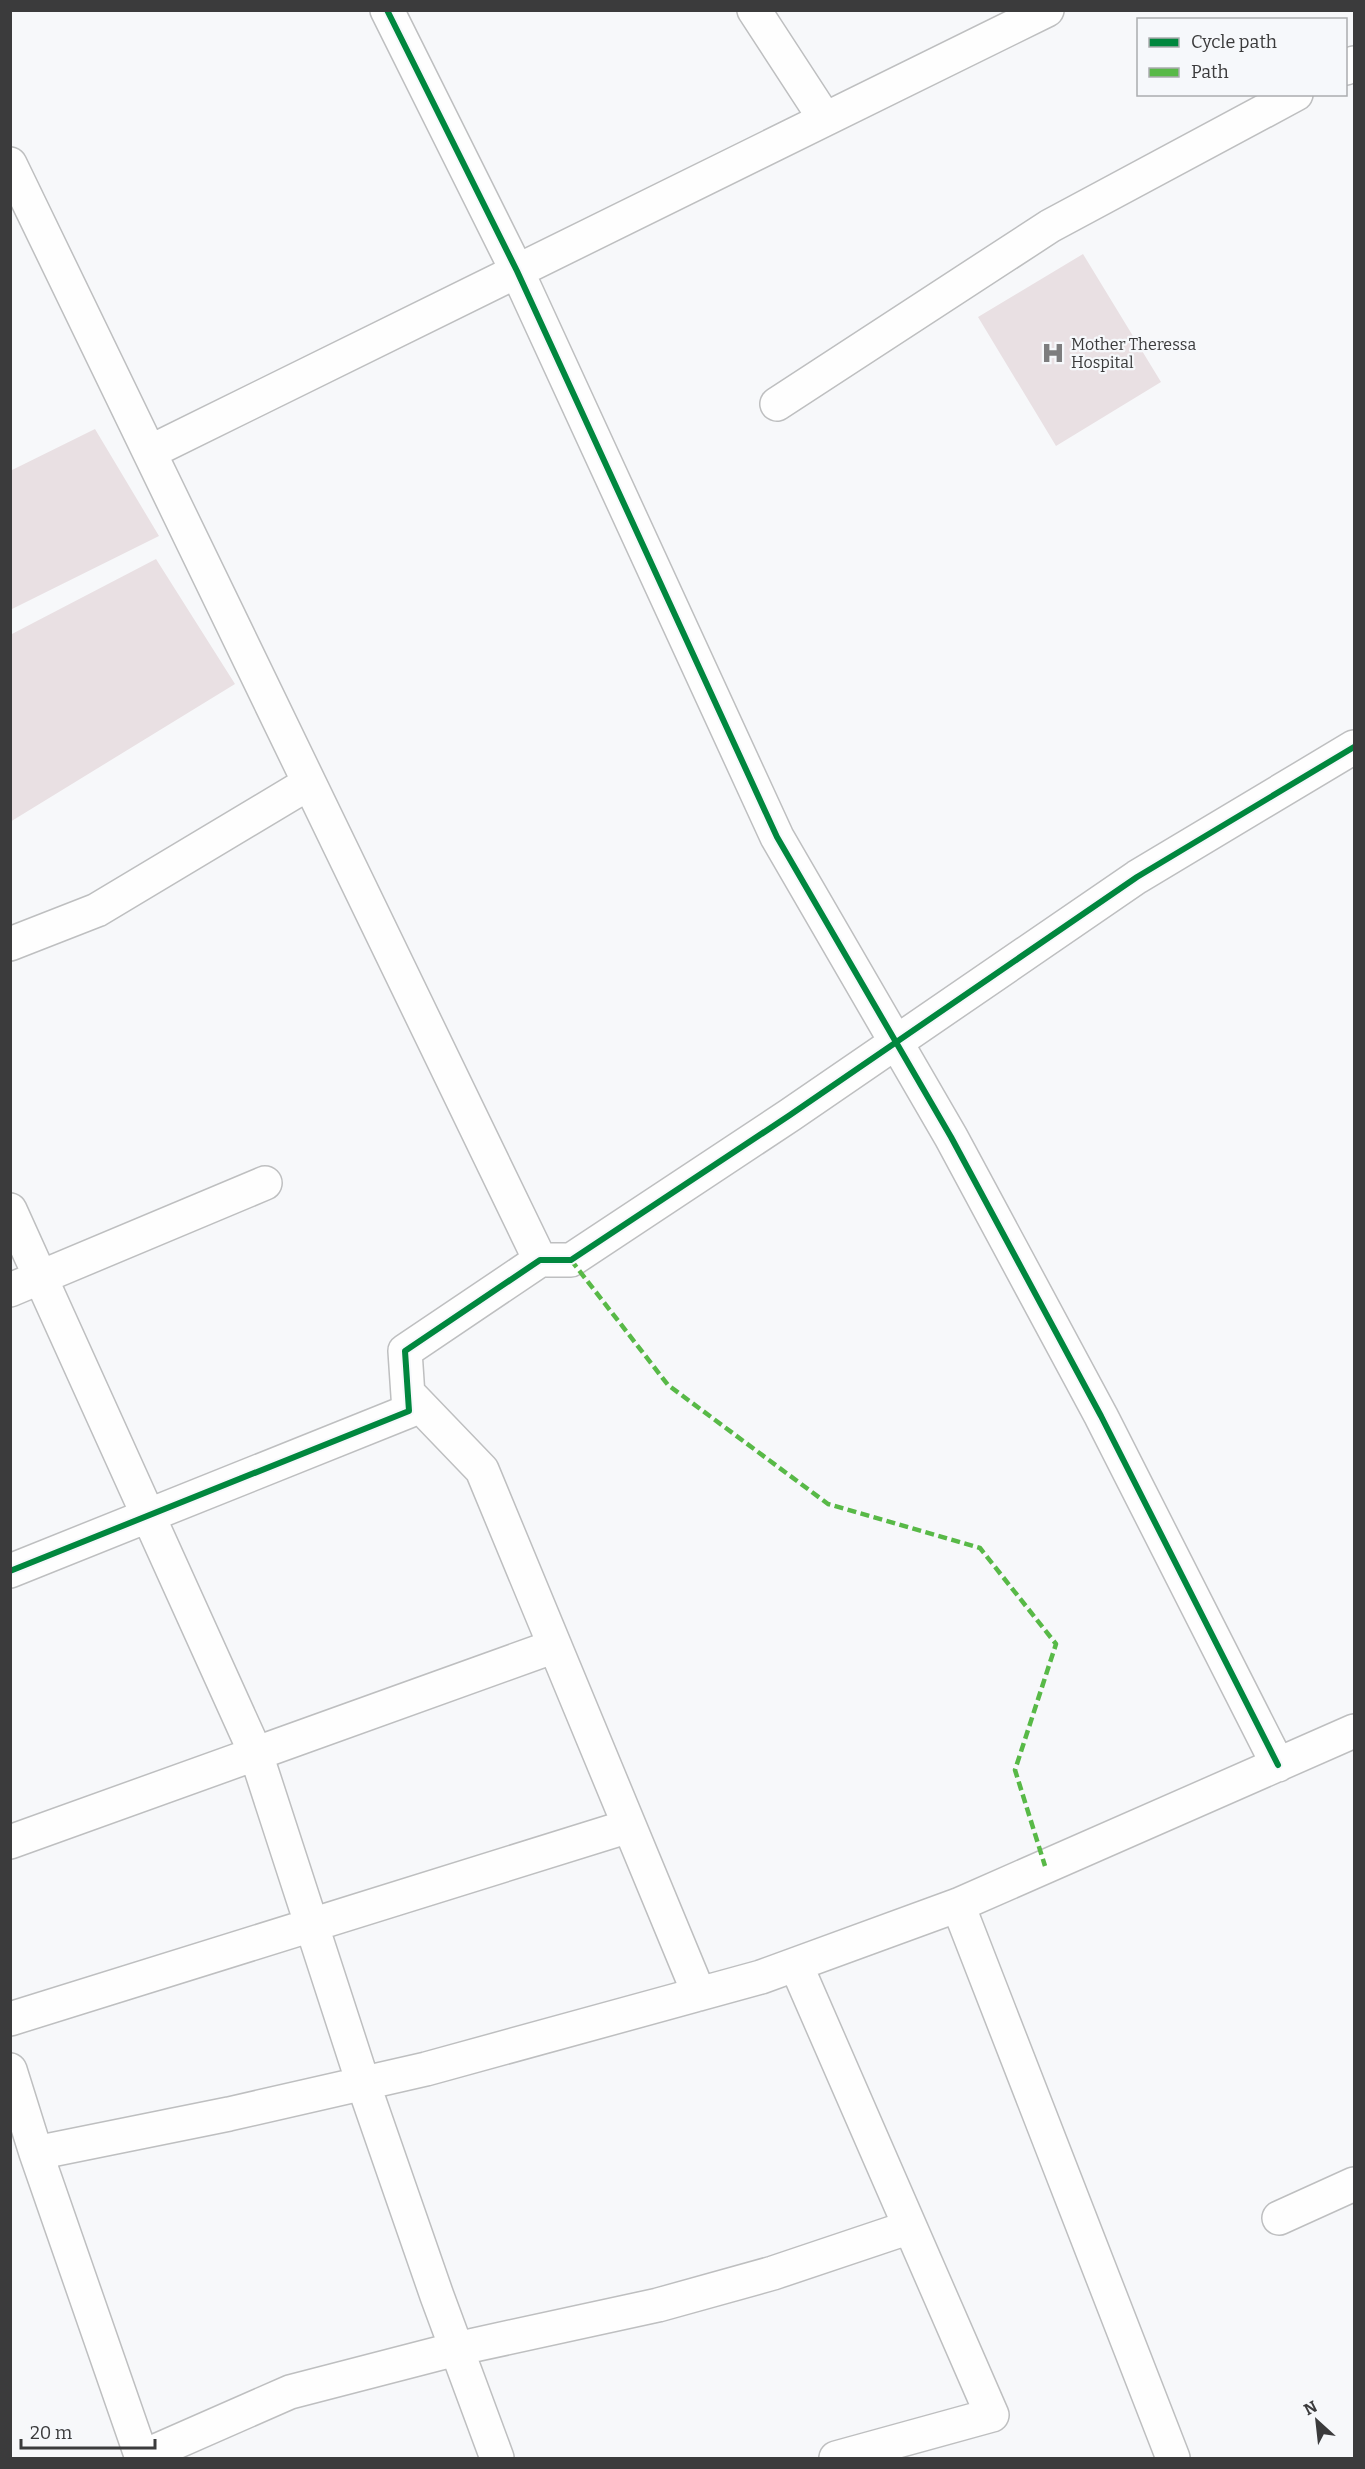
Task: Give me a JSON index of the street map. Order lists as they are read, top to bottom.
{
  "places": {
    "hospital": ["Mother Theressa Hospital"]
  },
  "legend": ["Cycle path", "Path"],
  "scale_bar": "20 m",
  "north": "top left"
}
